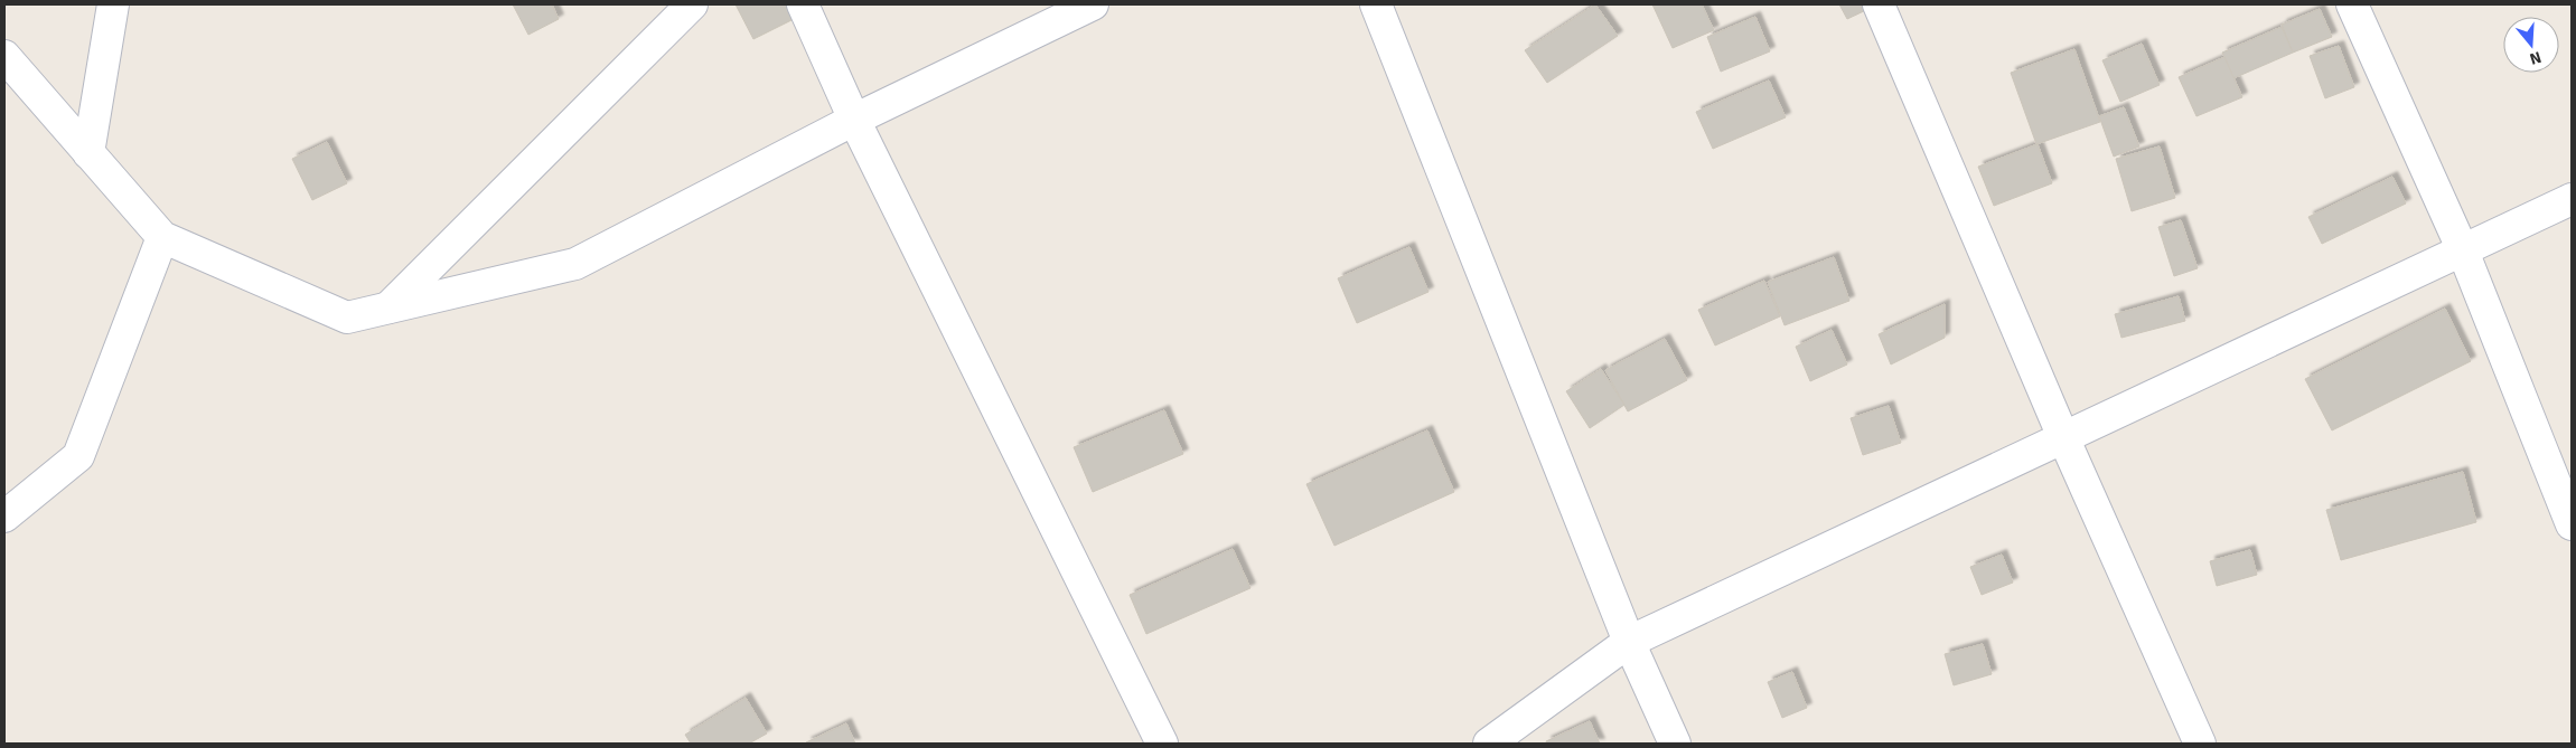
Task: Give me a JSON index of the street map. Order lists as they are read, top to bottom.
{
  "north": "bottom"
}
